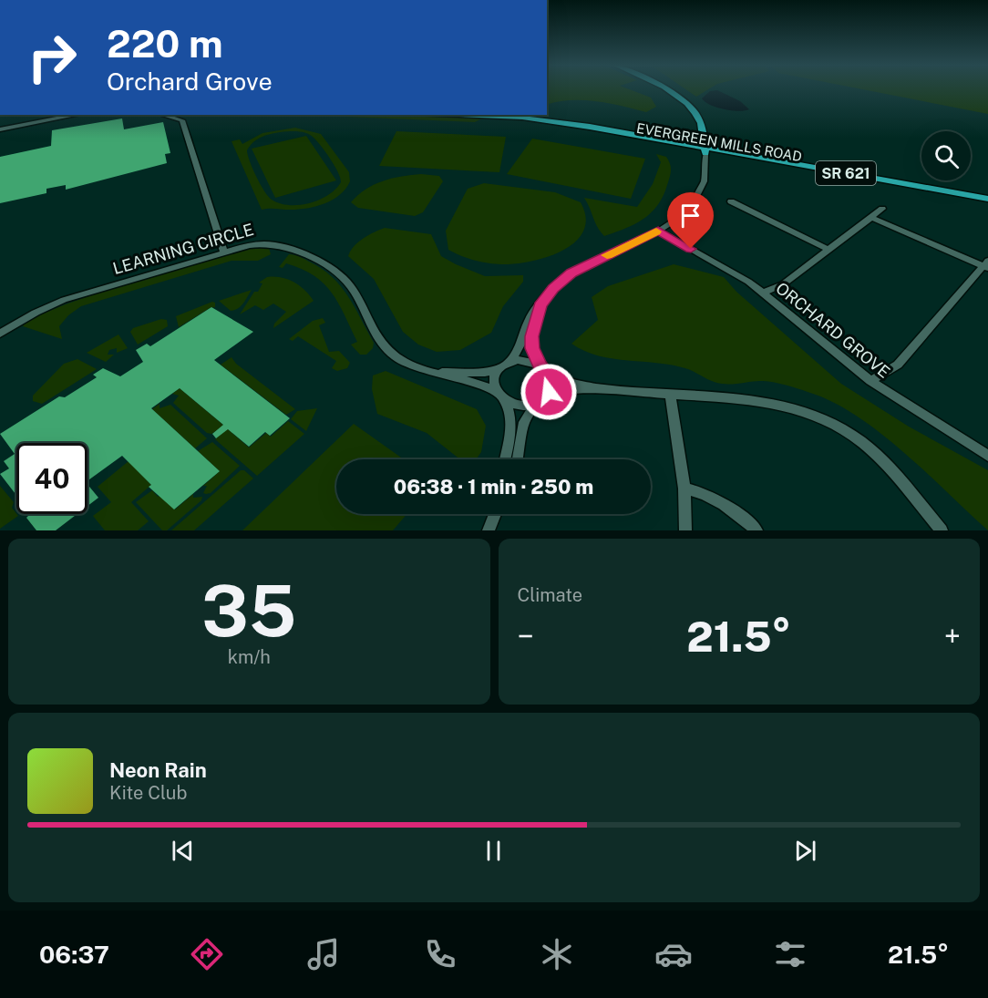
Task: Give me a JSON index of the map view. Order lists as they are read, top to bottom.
{
  "streets": {
    "main road": ["EVERGREEN MILLS ROAD", "SR 621"],
    "street": ["LEARNING CIRCLE", "ORCHARD GROVE"]
  },
  "page": {
    "turn": ["220 m", "Orchard Grove"],
    "limit": "40",
    "trip": "06:38 · 1 min · 250 m",
    "tile": [
      ["35", "km/h"],
      "Climate"
    ],
    "heat": ["−", "21.5°", "+"],
    "song": ["Neon Rain", "Kite Club"],
    "tabs": ["06:37", "21.5°"]
  }
}
